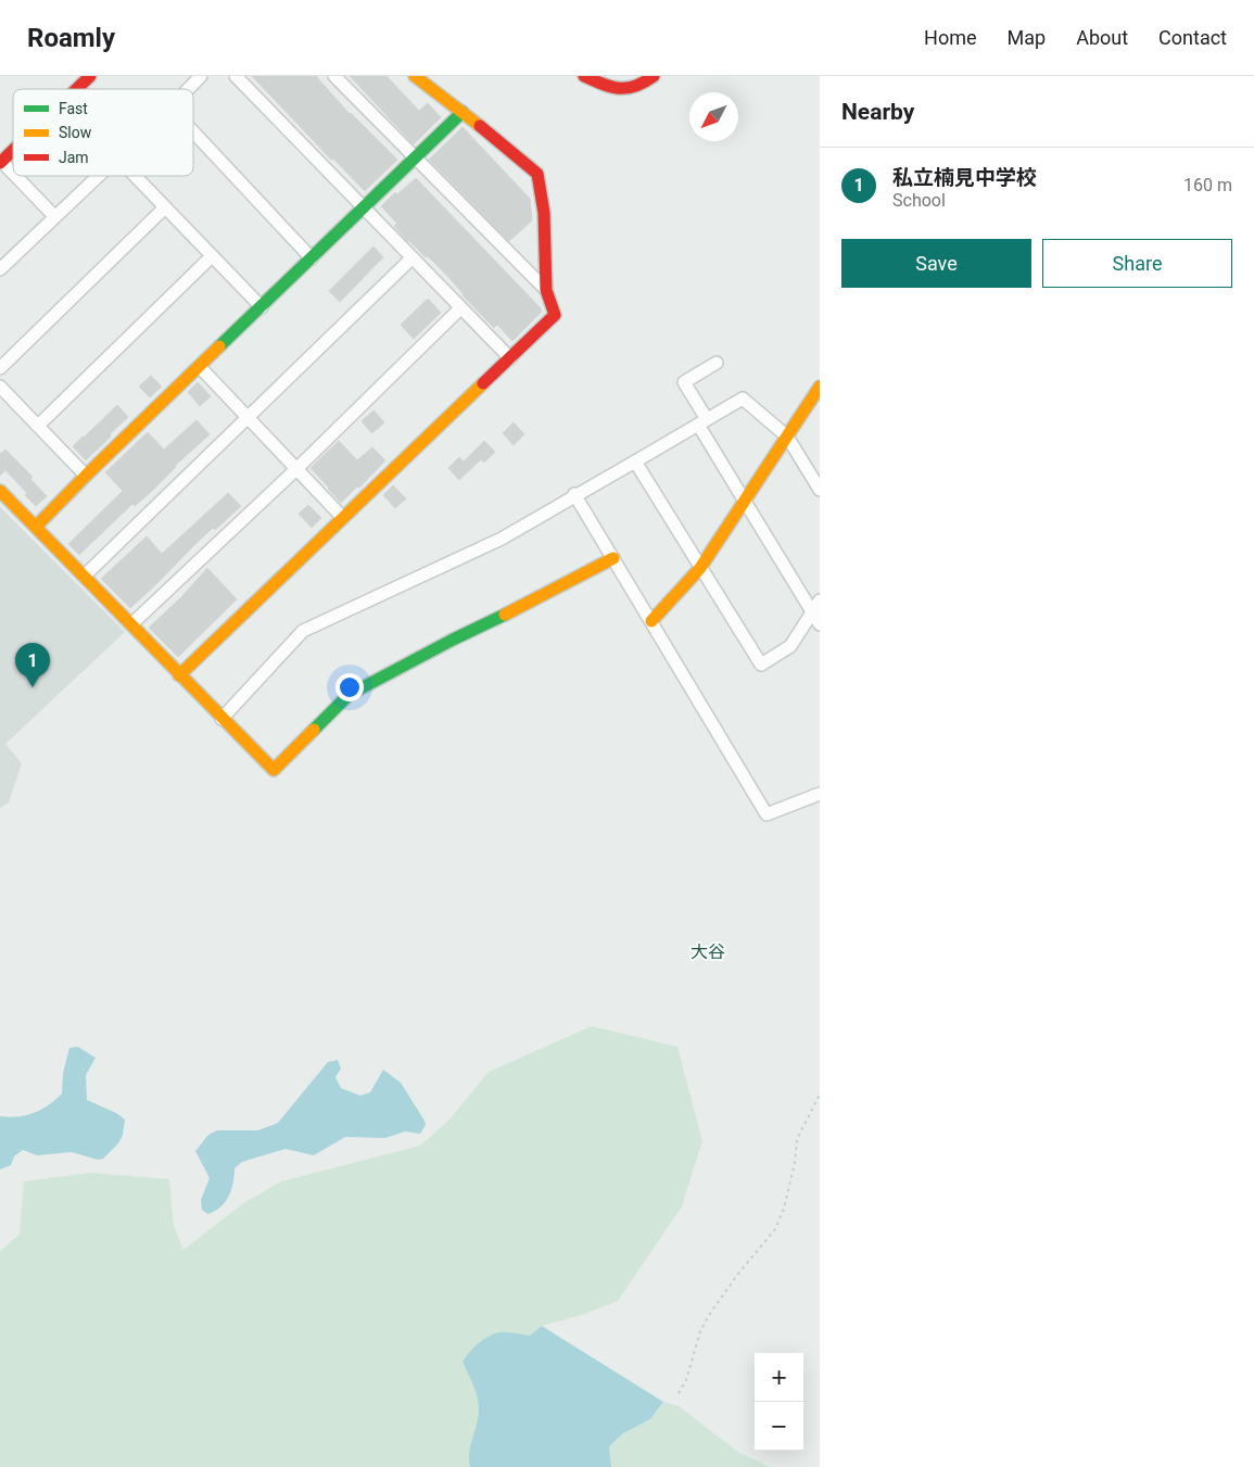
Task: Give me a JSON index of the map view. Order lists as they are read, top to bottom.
{
  "districts": ["大谷"],
  "legend": ["Fast", "Slow", "Jam"],
  "north": "bottom left",
  "page": {
    "header": "Roamly",
    "nav": [
      "Home",
      "Map",
      "About",
      "Contact"
    ],
    "heading": "Nearby",
    "list": [
      {
        "mark": "1",
        "name": "私立楠見中学校",
        "note": "School",
        "value": "160 m"
      }
    ],
    "buttons": ["Save", "Share"],
    "pins": "1",
    "map_buttons": ["+", "−"]
  }
}
